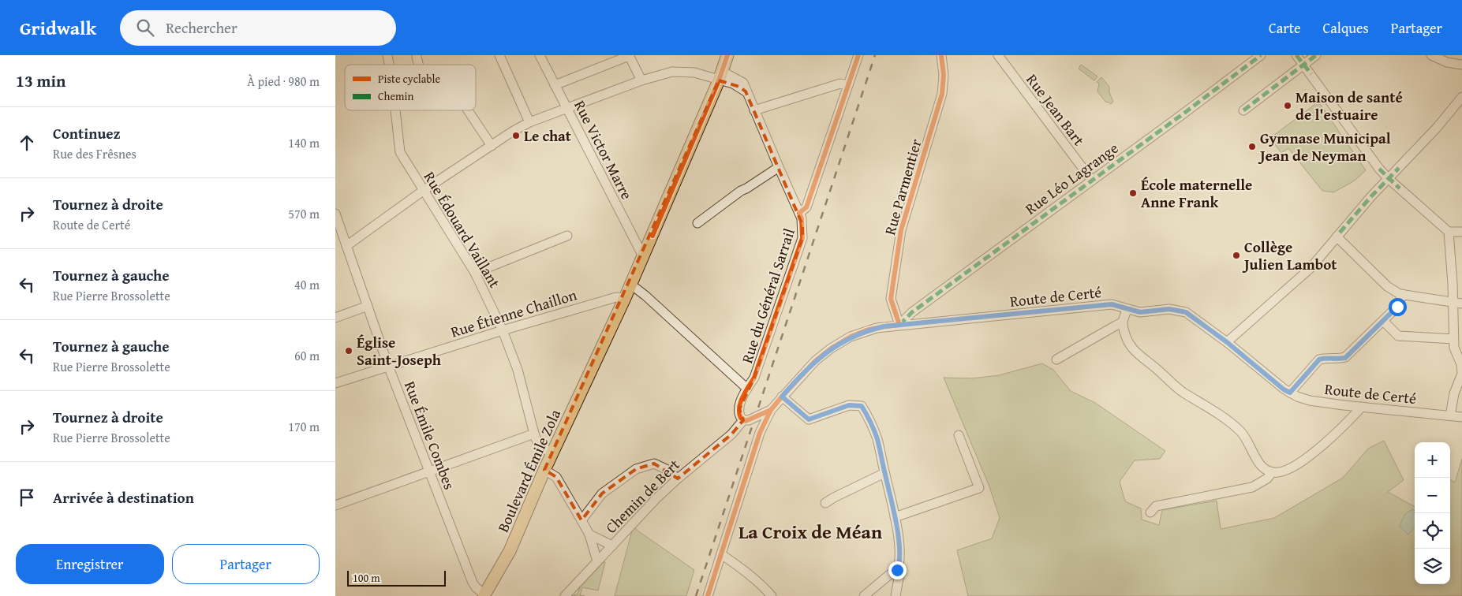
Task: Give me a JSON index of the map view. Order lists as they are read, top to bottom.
{
  "streets": {
    "main road": ["Boulevard Émile Zola"],
    "street": [
      "Rue Jean Bart",
      "Rue Victor Marre",
      "Rue Léo Lagrange",
      "Rue Parmentier",
      "Rue Édouard Vaillant",
      "Rue du Général Sarrail",
      "Route de Certé",
      "Rue Étienne Chaillon",
      "Rue Émile Combes",
      "Chemin de Bert"
    ]
  },
  "crossings": [
    ["Rue Jean Bart", "Rue Léo Lagrange"],
    ["Rue Victor Marre", "Boulevard Émile Zola"],
    ["Rue Léo Lagrange", "Rue Parmentier"],
    ["Rue Léo Lagrange", "Route de Certé"],
    ["Rue Parmentier", "Route de Certé"],
    ["Rue Édouard Vaillant", "Rue Étienne Chaillon"],
    ["Rue Édouard Vaillant", "Boulevard Émile Zola"],
    ["Rue du Général Sarrail", "Chemin de Bert"],
    ["Rue Étienne Chaillon", "Rue Émile Combes"],
    ["Rue Étienne Chaillon", "Boulevard Émile Zola"],
    ["Rue Émile Combes", "Boulevard Émile Zola"]
  ],
  "districts": ["La Croix de Méan"],
  "places": [
    "Maison de santé de l'estuaire",
    "Le chat",
    "Gymnase Municipal Jean de Neyman",
    "École maternelle Anne Frank",
    "Collège Julien Lambot",
    "Église Saint-Joseph"
  ],
  "legend": ["Piste cyclable", "Chemin"],
  "scale_bar": "100 m",
  "page": {
    "header": "Gridwalk",
    "search": "Rechercher",
    "nav": ["Carte", "Calques", "Partager"],
    "heading": ["13 min", "À pied · 980 m"],
    "list": [
      ["Continuez", "Rue des Frêsnes", "140 m"],
      ["Tournez à droite", "Route de Certé", "570 m"],
      ["Tournez à gauche", "Rue Pierre Brossolette", "40 m"],
      ["Tournez à gauche", "Rue Pierre Brossolette", "60 m"],
      ["Tournez à droite", "Rue Pierre Brossolette", "170 m"],
      "Arrivée à destination"
    ],
    "map_buttons": ["+", "−"],
    "buttons": ["Enregistrer", "Partager"],
    "scale": "100 m"
  }
}
